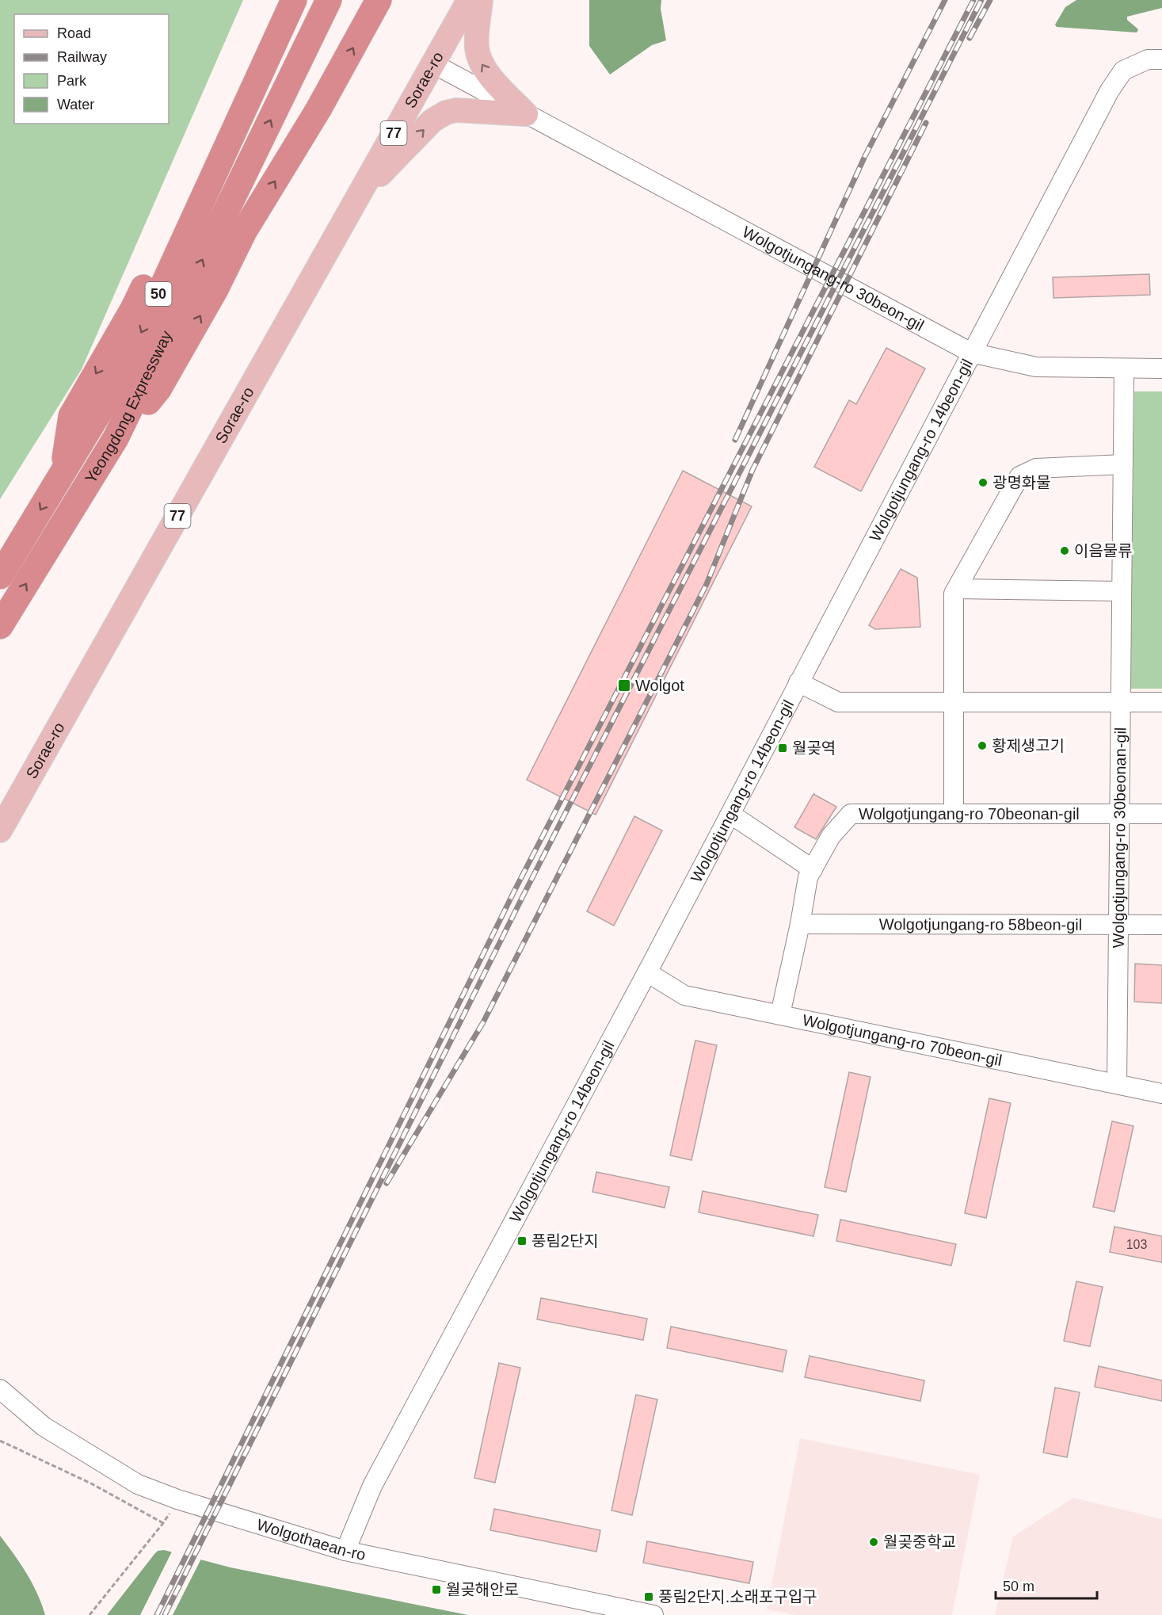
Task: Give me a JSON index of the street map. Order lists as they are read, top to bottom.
{
  "streets": {
    "highway": ["50", "Yeongdong Expressway"],
    "main road": ["Sorae-ro", "77"],
    "street": [
      "Wolgotjungang-ro 30beon-gil",
      "Wolgotjungang-ro 14beon-gil",
      "Wolgotjungang-ro 70beonan-gil",
      "Wolgotjungang-ro 30beonan-gil",
      "Wolgotjungang-ro 58beon-gil",
      "Wolgotjungang-ro 70beon-gil",
      "Wolgothaean-ro"
    ]
  },
  "crossings": [
    ["Sorae-ro", "Wolgotjungang-ro 30beon-gil"],
    ["Wolgotjungang-ro 30beon-gil", "Wolgotjungang-ro 14beon-gil"],
    ["Wolgotjungang-ro 30beon-gil", "Wolgotjungang-ro 30beonan-gil"],
    ["Wolgotjungang-ro 14beon-gil", "Wolgotjungang-ro 70beon-gil"],
    ["Wolgotjungang-ro 14beon-gil", "Wolgothaean-ro"],
    ["Wolgotjungang-ro 70beonan-gil", "Wolgotjungang-ro 30beonan-gil"],
    ["Wolgotjungang-ro 70beonan-gil", "Wolgotjungang-ro 58beon-gil"],
    ["Wolgotjungang-ro 70beonan-gil", "Wolgotjungang-ro 70beon-gil"],
    ["Wolgotjungang-ro 30beonan-gil", "Wolgotjungang-ro 58beon-gil"],
    ["Wolgotjungang-ro 30beonan-gil", "Wolgotjungang-ro 70beon-gil"]
  ],
  "places": {
    "other": [
      "광명화물",
      "이음물류",
      "황제생고기",
      "월곶중학교"
    ],
    "transit": [
      "Wolgot",
      "월곶역",
      "풍림2단지",
      "월곶해안로",
      "풍림2단지.소래포구입구"
    ]
  },
  "house_numbers": ["103"],
  "legend": [
    "Road",
    "Railway",
    "Park",
    "Water"
  ],
  "scale_bar": "50 m"
}
